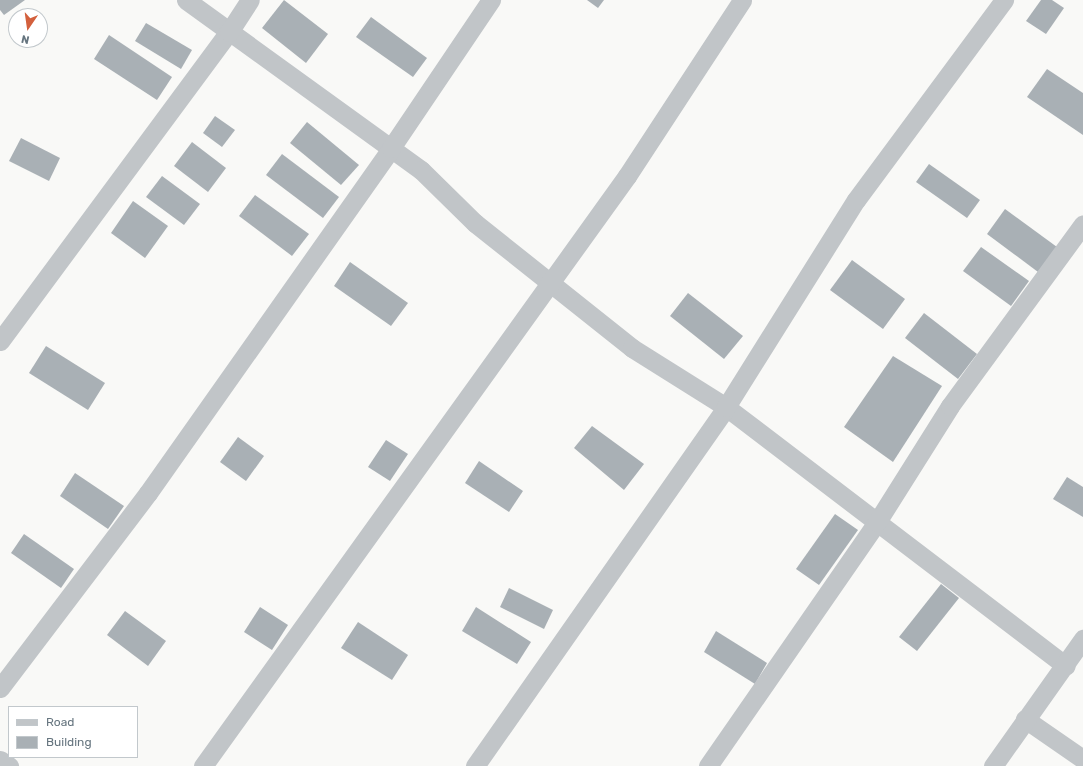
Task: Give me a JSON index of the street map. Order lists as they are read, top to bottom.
{
  "legend": ["Road", "Building"],
  "north": "bottom"
}
